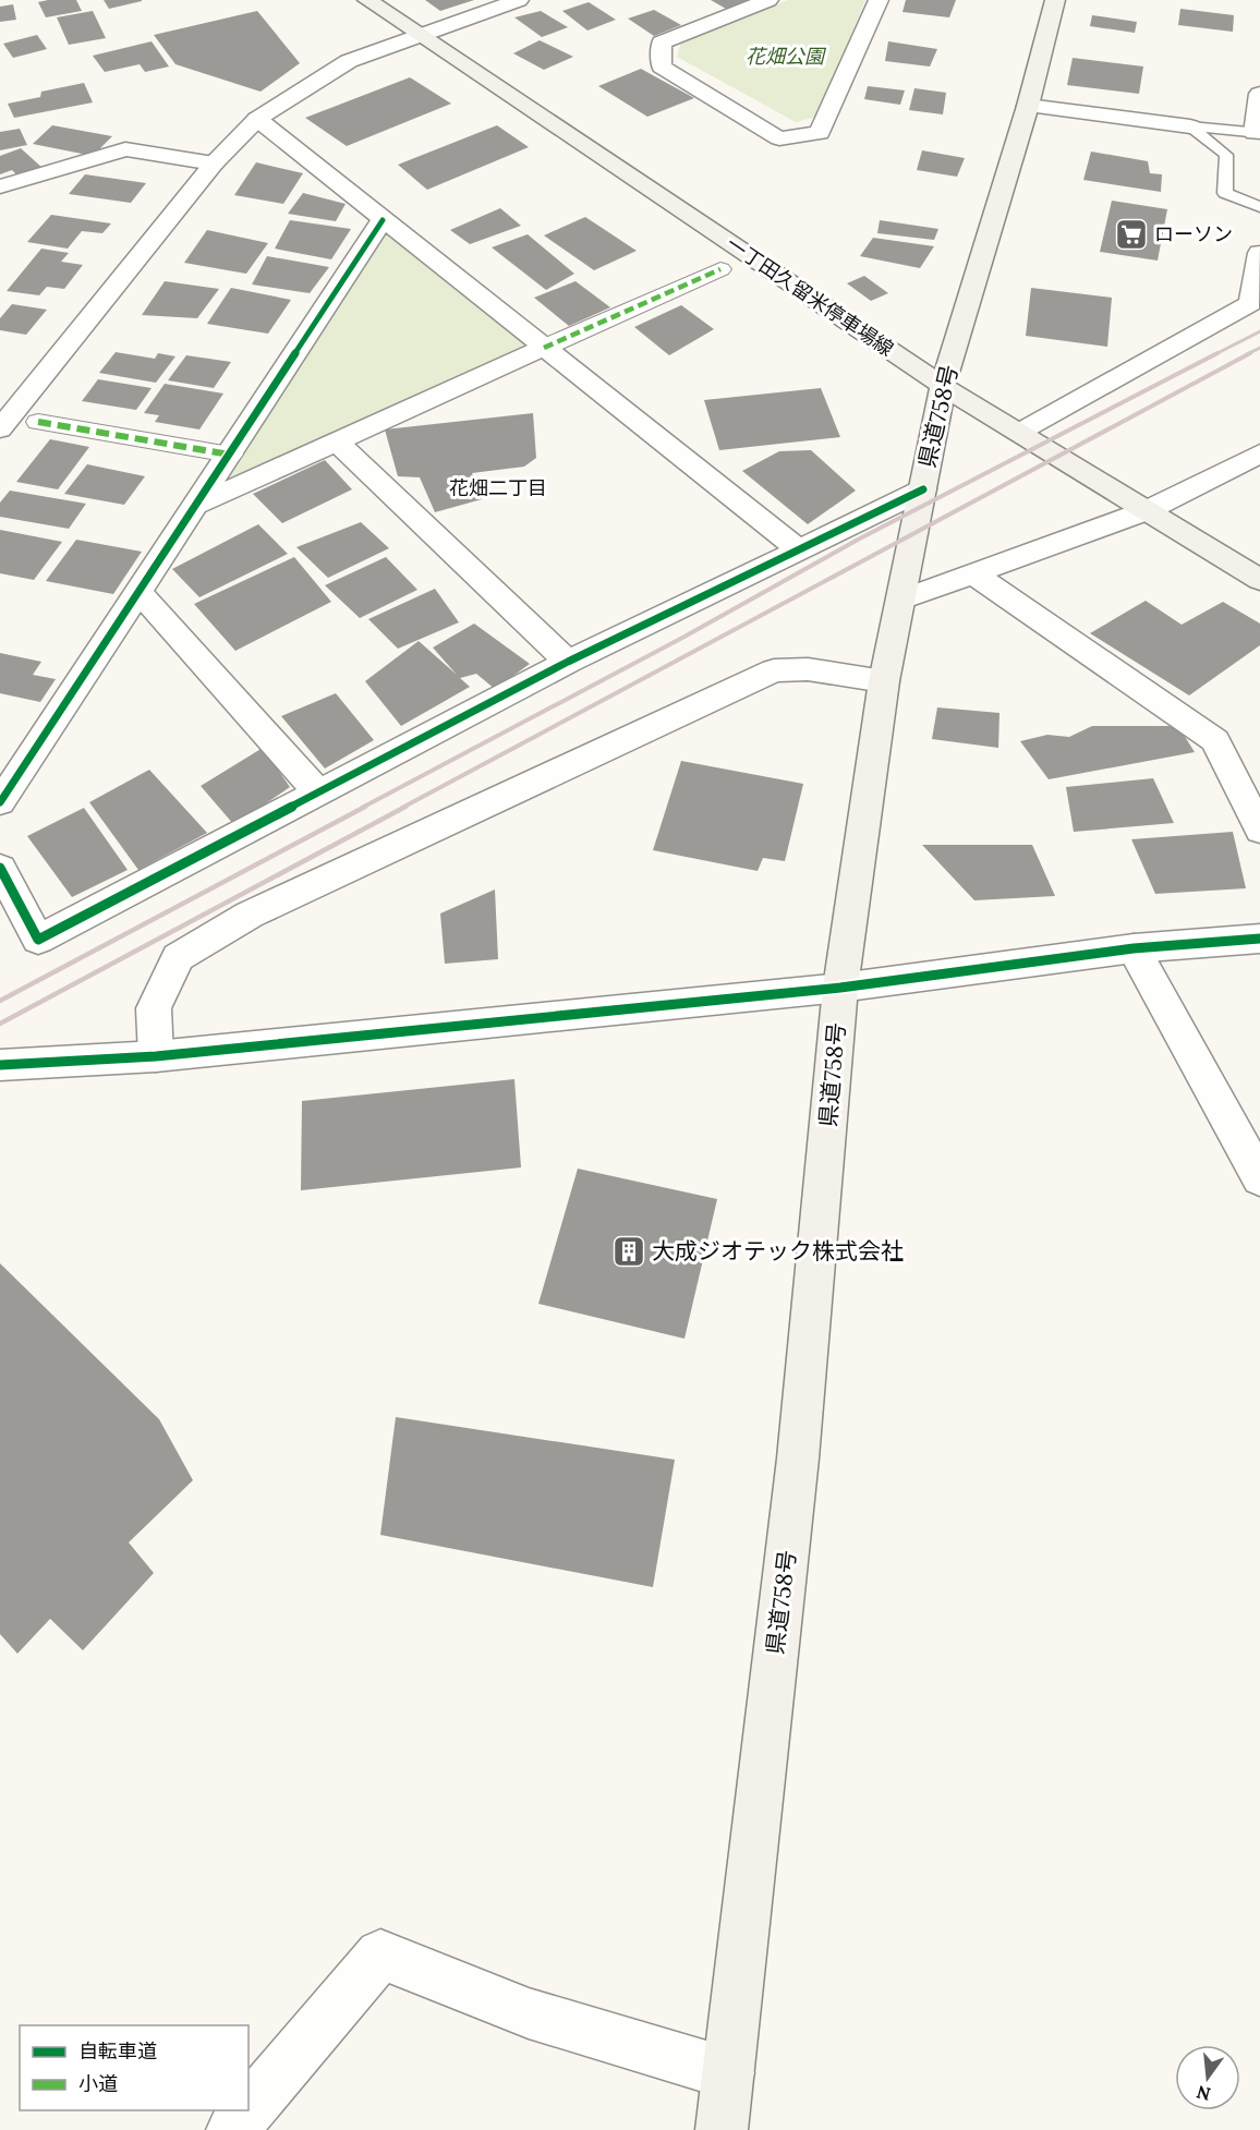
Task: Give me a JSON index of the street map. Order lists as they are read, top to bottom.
{
  "streets": {
    "main road": ["一丁田久留米停車場線", "県道758号"]
  },
  "crossings": [
    ["一丁田久留米停車場線", "県道758号"]
  ],
  "districts": ["花畑二丁目"],
  "parks": ["花畑公園"],
  "places": {
    "supermarket": ["ローソン"],
    "building": ["大成ジオテック株式会社"]
  },
  "legend": ["自転車道", "小道"],
  "north": "bottom"
}
